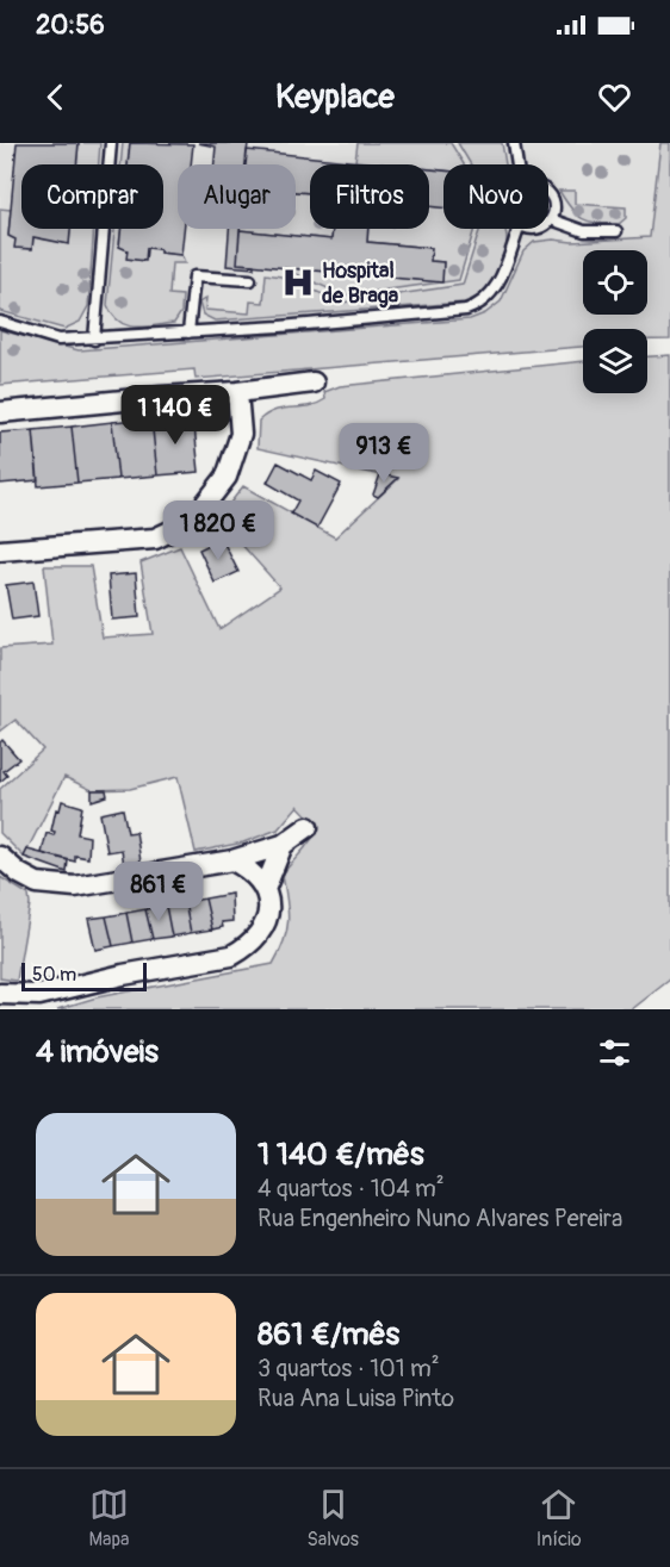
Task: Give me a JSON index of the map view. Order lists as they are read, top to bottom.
{
  "places": {
    "hospital": ["Hospital de Braga"]
  },
  "scale_bar": "50 m",
  "page": {
    "status": "20:56",
    "header": "Keyplace",
    "chip": [
      "Comprar",
      "Alugar",
      "Filtros",
      "Novo"
    ],
    "price": [
      "1 140 €",
      "913 €",
      "1 820 €",
      "861 €"
    ],
    "scale": "50 m",
    "heading": "4 imóveis",
    "list": [
      {
        "name": "1 140 €/mês",
        "note": "4 quartos · 104 m² · Rua Engenheiro Nuno Alvares Pereira"
      },
      {
        "name": "861 €/mês",
        "note": "3 quartos · 101 m² · Rua Ana Luisa Pinto"
      }
    ],
    "tabs": ["Mapa", "Salvos", "Início"]
  }
}
